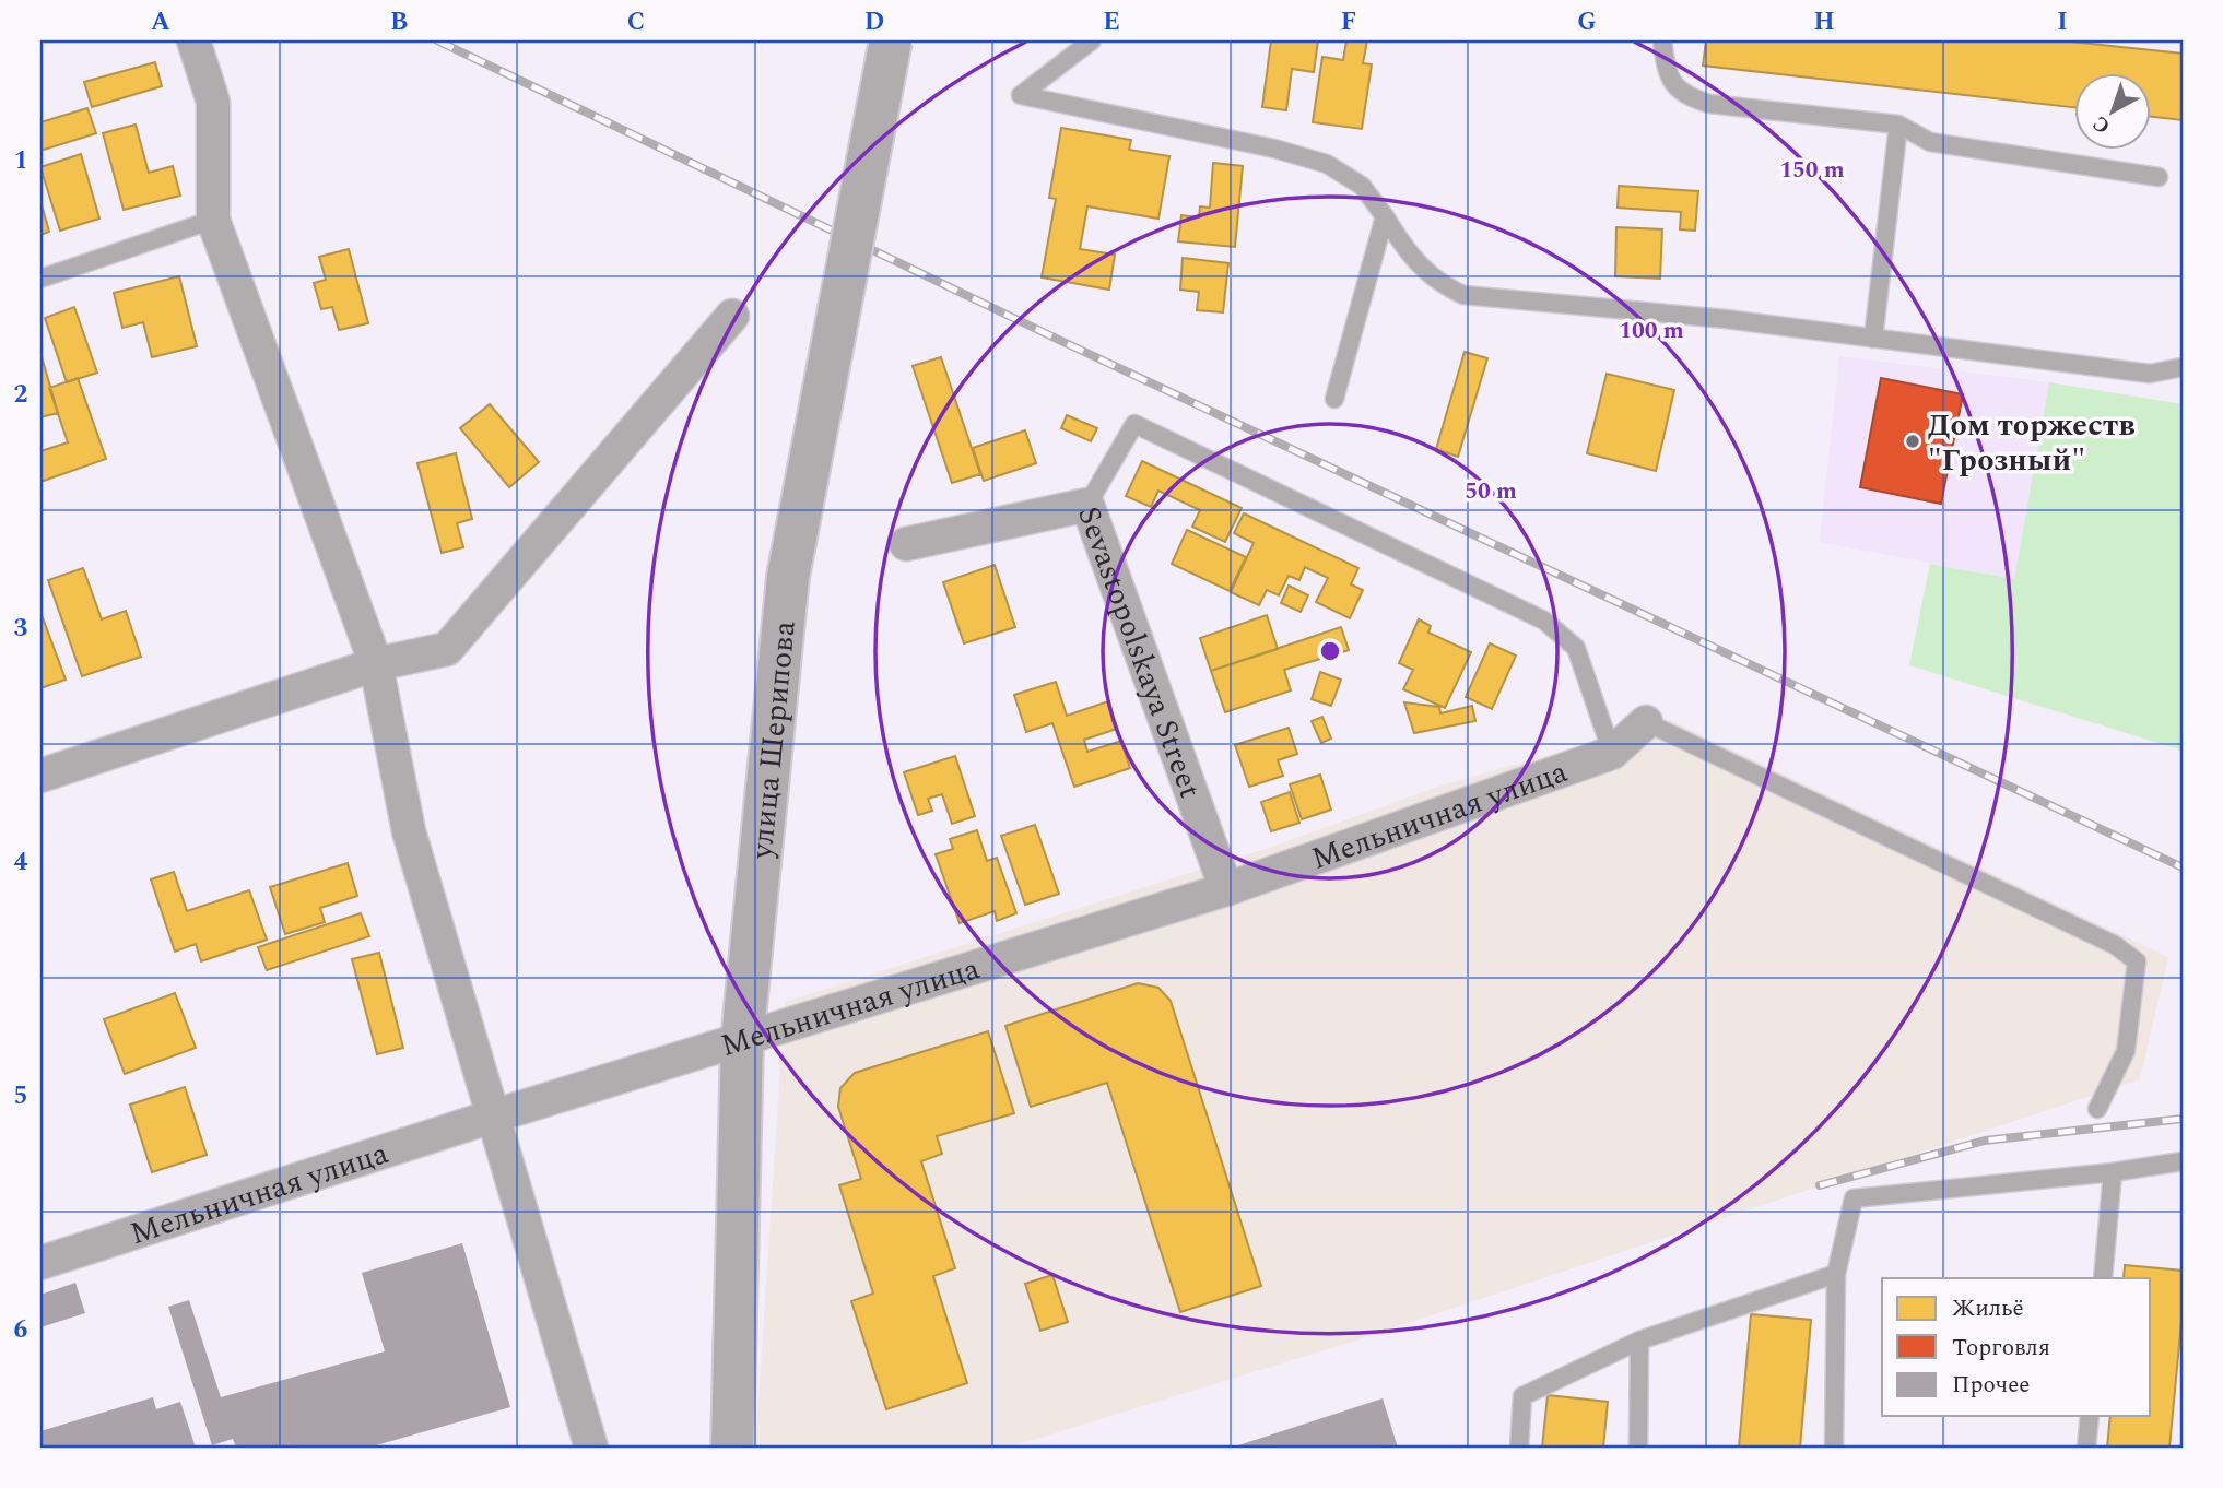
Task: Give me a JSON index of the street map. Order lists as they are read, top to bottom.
{
  "streets": {
    "main road": ["улица Шерипова"],
    "street": ["Sevastopolskaya Street", "Мельничная улица"]
  },
  "crossings": [
    ["Sevastopolskaya Street", "Мельничная улица"],
    ["улица Шерипова", "Мельничная улица"]
  ],
  "places": ["Дом торжеств \"Грозный\""],
  "legend": ["Жильё", "Торговля", "Прочее"],
  "north": "bottom left",
  "grid": {
    "columns": [
      "A",
      "B",
      "C",
      "D",
      "E",
      "F",
      "G",
      "H",
      "I"
    ],
    "rows": [
      "1",
      "2",
      "3",
      "4",
      "5",
      "6"
    ]
  },
  "rings": ["150 m", "100 m", "50 m"]
}
